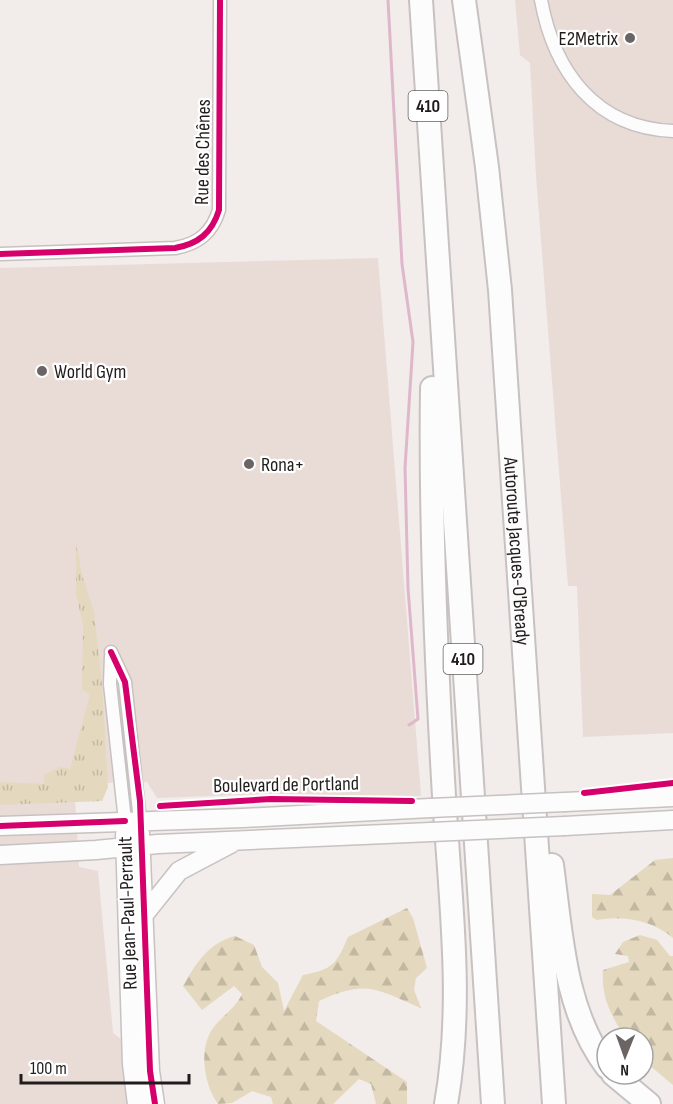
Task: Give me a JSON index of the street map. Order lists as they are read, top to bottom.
{
  "streets": {
    "highway": ["410", "Autoroute Jacques-O'Bready"],
    "main road": ["Boulevard de Portland", "Rue Jean-Paul-Perrault"],
    "street": ["Rue des Chênes"]
  },
  "crossings": [
    ["Boulevard de Portland", "Rue Jean-Paul-Perrault"]
  ],
  "places": ["E2Metrix", "World Gym", "Rona+"],
  "scale_bar": "100 m",
  "north": "bottom"
}
